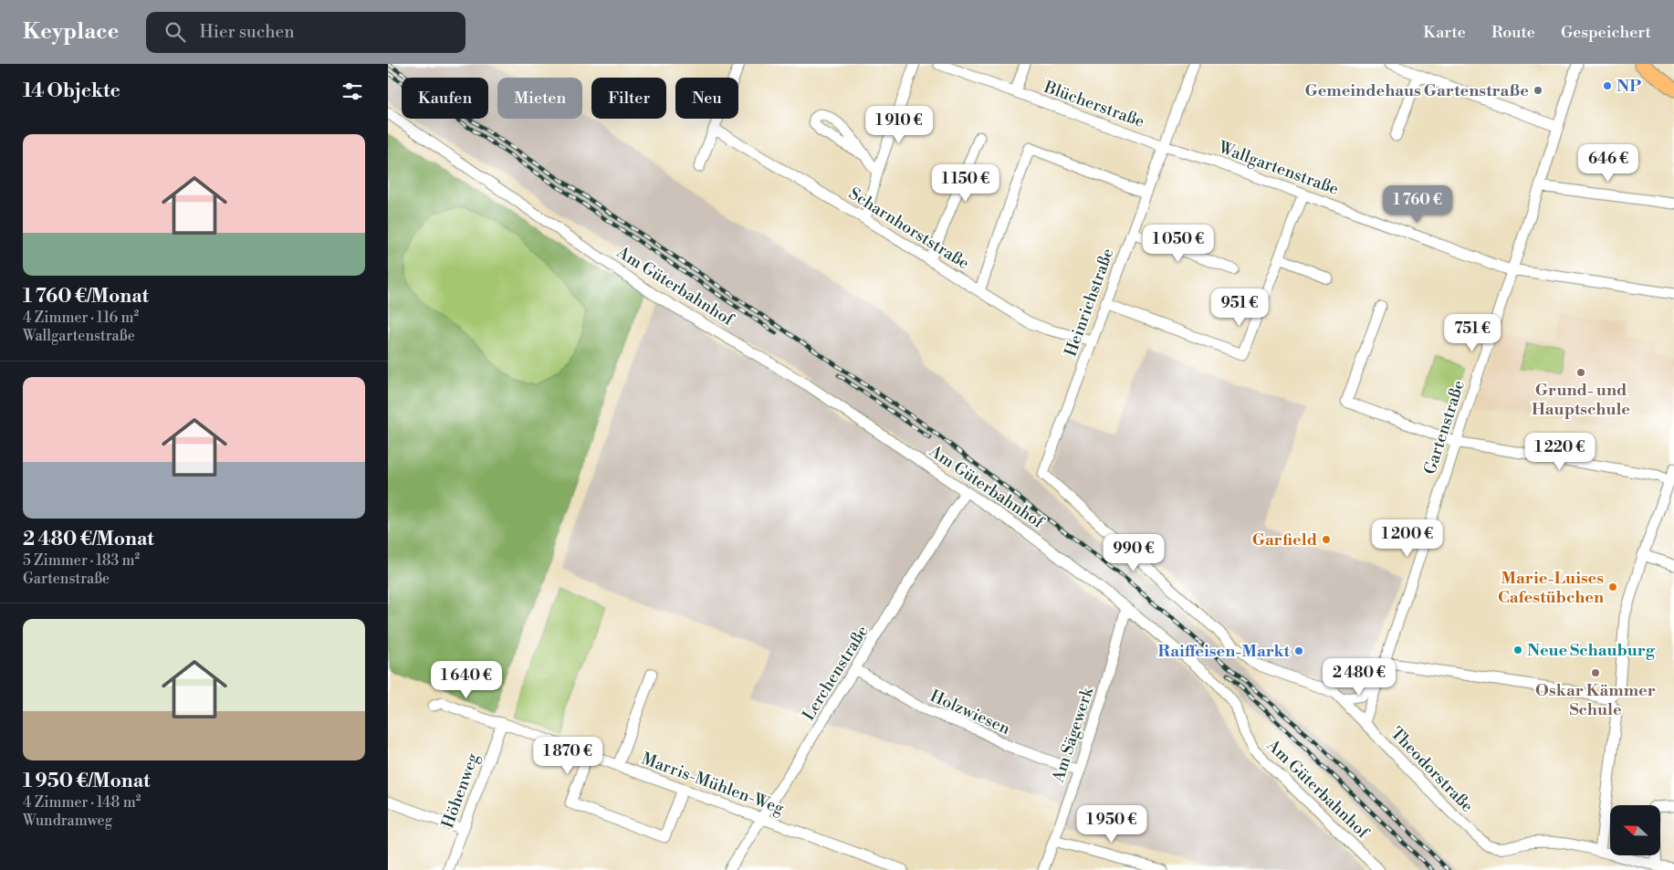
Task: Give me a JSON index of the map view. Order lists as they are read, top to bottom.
{
  "streets": {
    "street": [
      "Blücherstraße",
      "Wallgartenstraße",
      "Scharnhorststraße",
      "Am Güterbahnhof",
      "Heinrichstraße",
      "Gartenstraße",
      "Lerchenstraße",
      "Holzwiesen",
      "Am Sägewerk",
      "Theodorstraße",
      "Marris-Mühlen-Weg",
      "Höhenweg"
    ]
  },
  "crossings": [
    ["Blücherstraße", "Wallgartenstraße"],
    ["Blücherstraße", "Heinrichstraße"],
    ["Wallgartenstraße", "Heinrichstraße"],
    ["Wallgartenstraße", "Gartenstraße"],
    ["Scharnhorststraße", "Heinrichstraße"],
    ["Am Güterbahnhof", "Lerchenstraße"],
    ["Am Güterbahnhof", "Am Sägewerk"],
    ["Heinrichstraße", "Theodorstraße"],
    ["Gartenstraße", "Theodorstraße"],
    ["Lerchenstraße", "Holzwiesen"],
    ["Lerchenstraße", "Marris-Mühlen-Weg"],
    ["Holzwiesen", "Am Sägewerk"],
    ["Marris-Mühlen-Weg", "Höhenweg"]
  ],
  "places": [
    "NP",
    "Gemeindehaus Gartenstraße",
    "Grund- und Hauptschule",
    "Garfield",
    "Marie-Luises Cafestübchen",
    "Neue Schauburg",
    "Raiffeisen-Markt",
    "Oskar Kämmer Schule"
  ],
  "north": "left",
  "page": {
    "header": "Keyplace",
    "search": "Hier suchen",
    "nav": ["Karte", "Route", "Gespeichert"],
    "heading": "14 Objekte",
    "chip": [
      "Kaufen",
      "Mieten",
      "Filter",
      "Neu"
    ],
    "price": [
      "1 910 €",
      "646 €",
      "1 150 €",
      "1 760 €",
      "1 050 €",
      "951 €",
      "751 €",
      "1 220 €",
      "1 200 €",
      "990 €",
      "2 480 €",
      "1 640 €",
      "1 870 €",
      "1 950 €"
    ],
    "list": [
      {
        "name": "1 760 €/Monat",
        "note": "4 Zimmer · 116 m² · Wallgartenstraße"
      },
      {
        "name": "2 480 €/Monat",
        "note": "5 Zimmer · 183 m² · Gartenstraße"
      },
      {
        "name": "1 950 €/Monat",
        "note": "4 Zimmer · 148 m² · Wundramweg"
      }
    ]
  }
}
